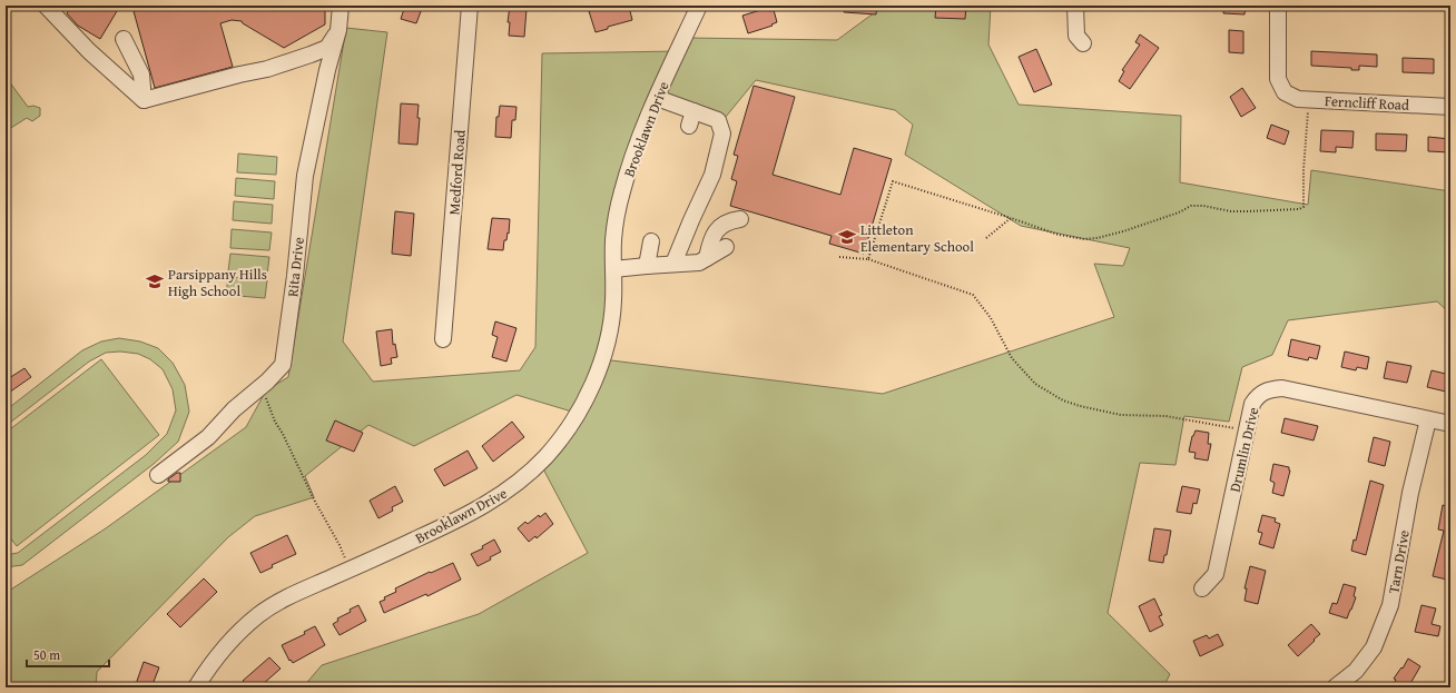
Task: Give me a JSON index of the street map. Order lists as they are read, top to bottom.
{
  "streets": {
    "street": [
      "Ferncliff Road",
      "Brooklawn Drive",
      "Medford Road",
      "Rita Drive",
      "Drumlin Drive",
      "Tarn Drive"
    ]
  },
  "crossings": [
    ["Drumlin Drive", "Tarn Drive"]
  ],
  "places": {
    "school or university": ["Littleton Elementary School", "Parsippany Hills High School"]
  },
  "scale_bar": "50 m"
}
